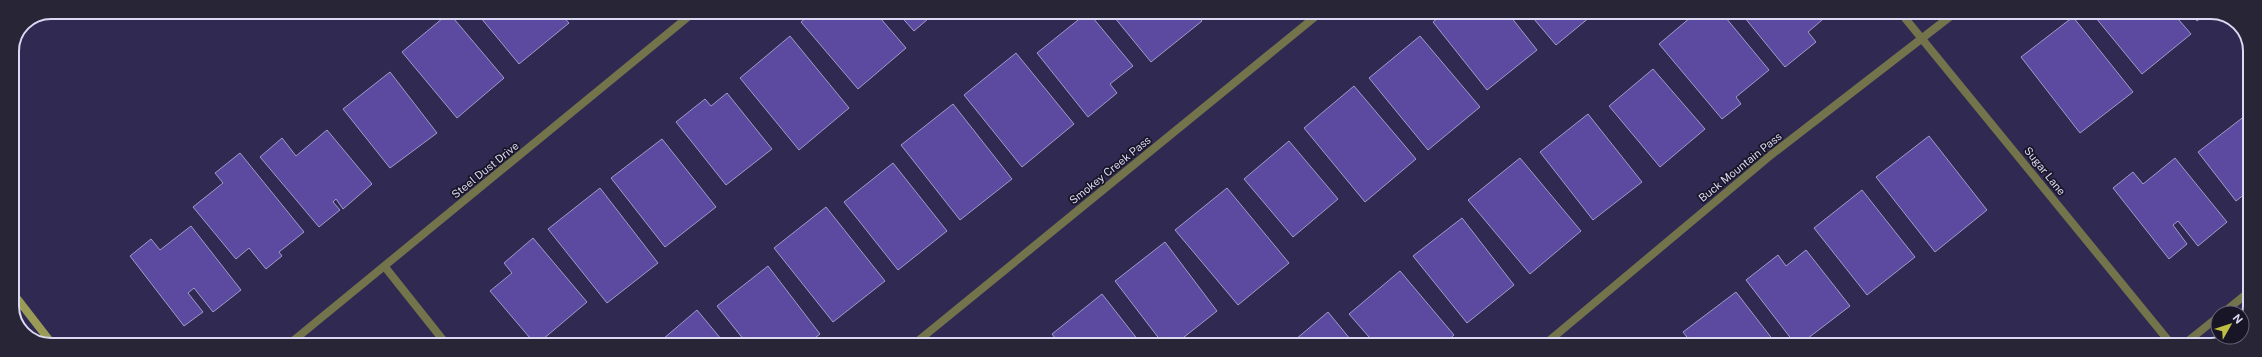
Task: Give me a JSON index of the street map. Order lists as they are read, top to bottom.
{
  "streets": {
    "street": [
      "Buck Mountain Pass",
      "Steel Dust Drive",
      "Smokey Creek Pass",
      "Sugar Lane"
    ]
  },
  "crossings": [
    ["Buck Mountain Pass", "Sugar Lane"]
  ],
  "north": "top right"
}
